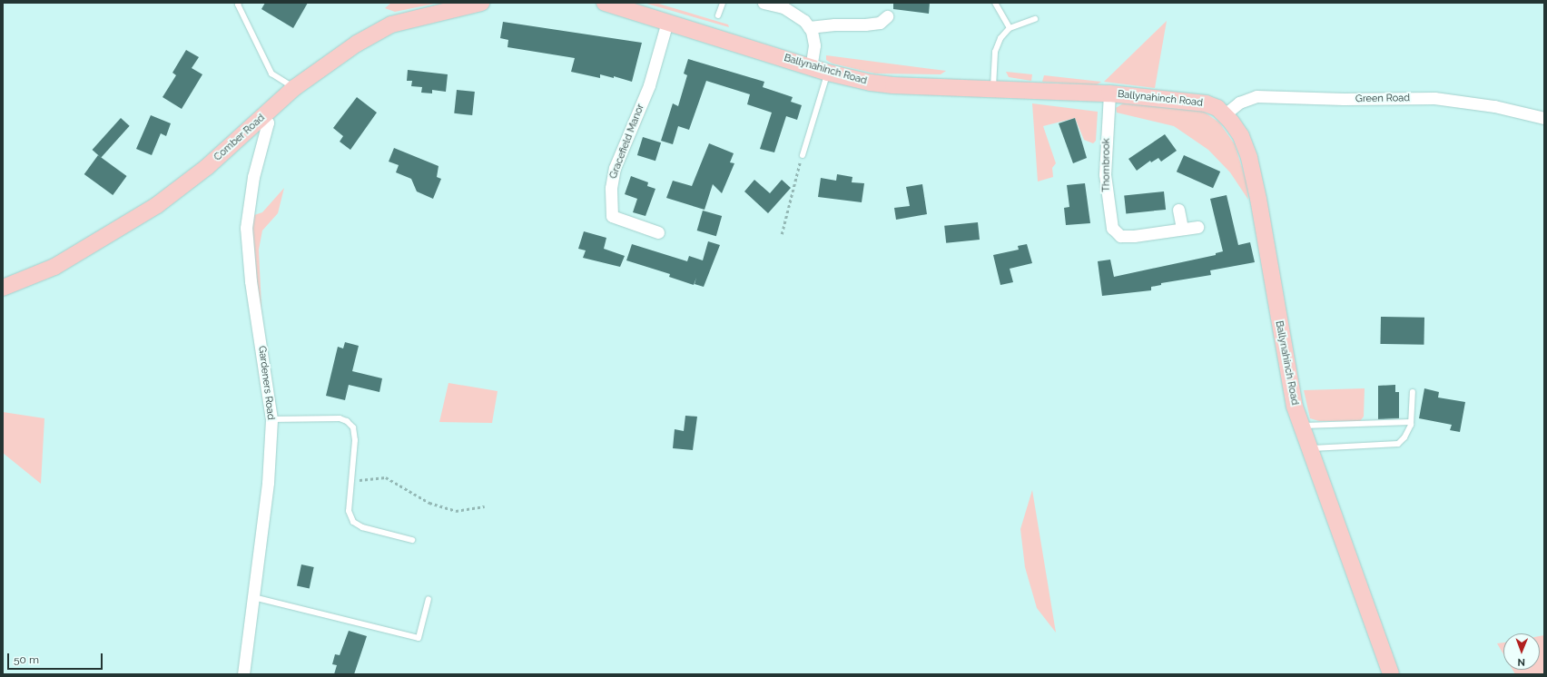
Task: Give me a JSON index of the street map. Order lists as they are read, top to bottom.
{
  "streets": {
    "street": [
      "Ballynahinch Road",
      "Green Road",
      "Comber Road",
      "Gracefield Manor",
      "Thornbrook",
      "Gardeners Road"
    ]
  },
  "crossings": [
    ["Ballynahinch Road", "Green Road"],
    ["Ballynahinch Road", "Gracefield Manor"],
    ["Ballynahinch Road", "Thornbrook"],
    ["Comber Road", "Gardeners Road"]
  ],
  "scale_bar": "50 m",
  "north": "bottom"
}
